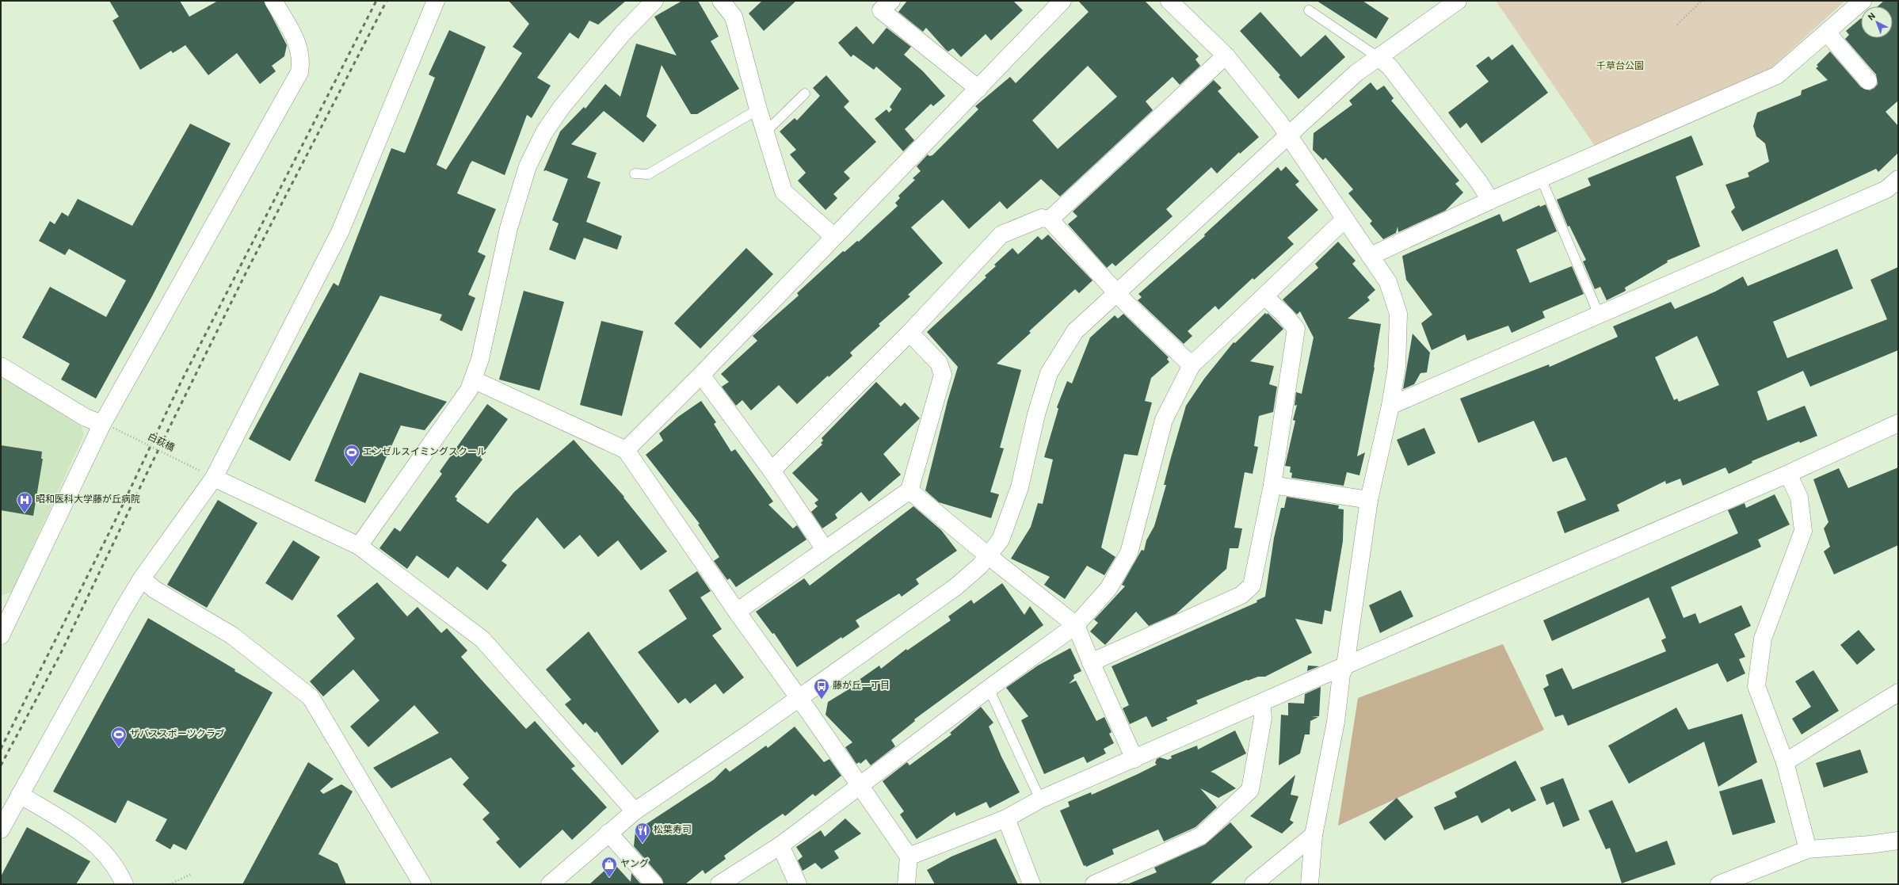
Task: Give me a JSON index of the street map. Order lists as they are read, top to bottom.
{
  "streets": {
    "path": ["白萩橋"]
  },
  "parks": ["千草台公園"],
  "places": {
    "sports": ["エンゼルスイミングスクール", "ザバススポーツクラブ"],
    "hospital": ["昭和医科大学藤が丘病院"],
    "bus stop": ["藤が丘一丁目"],
    "restaurant": ["松葉寿司"],
    "shop": ["ヤング"]
  },
  "north": "top left"
}
